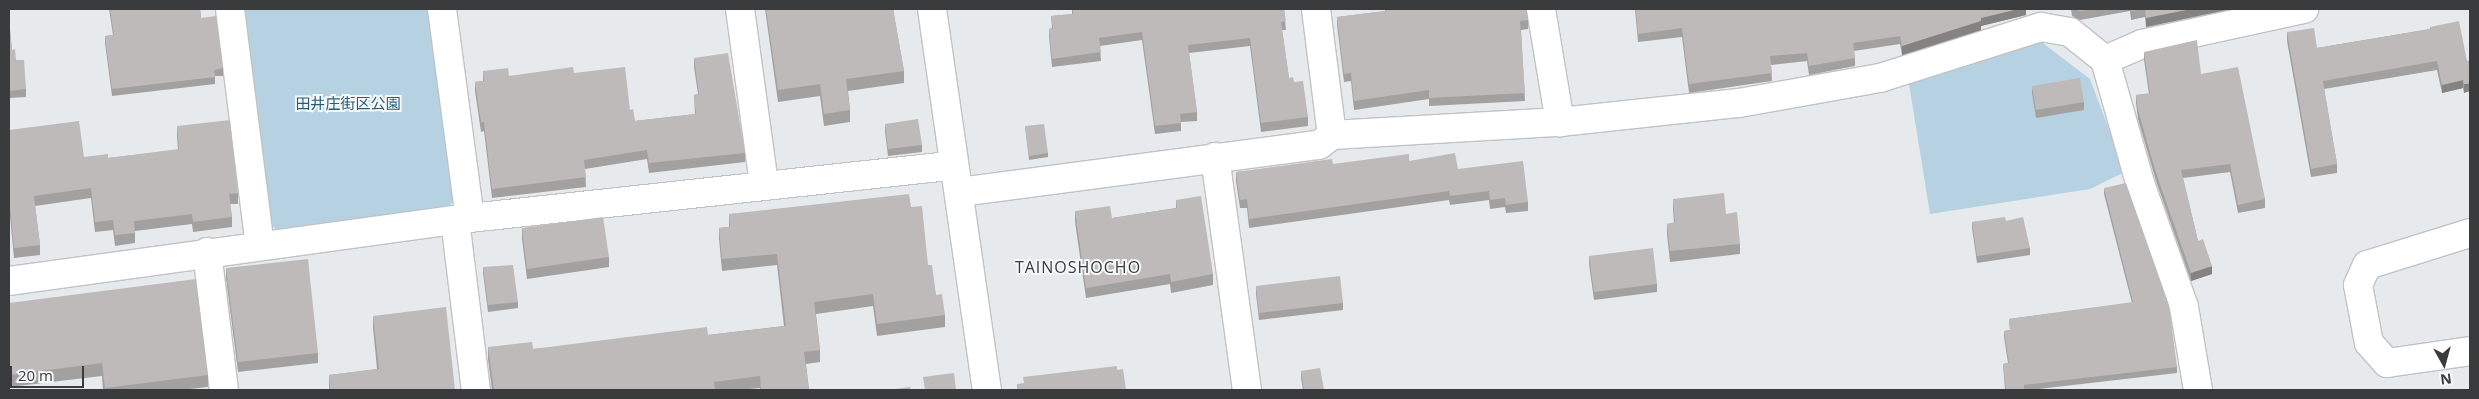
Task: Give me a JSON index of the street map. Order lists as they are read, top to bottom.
{
  "districts": ["TAINOSHOCHO"],
  "parks": ["田井庄街区公園"],
  "scale_bar": "20 m",
  "north": "bottom"
}
